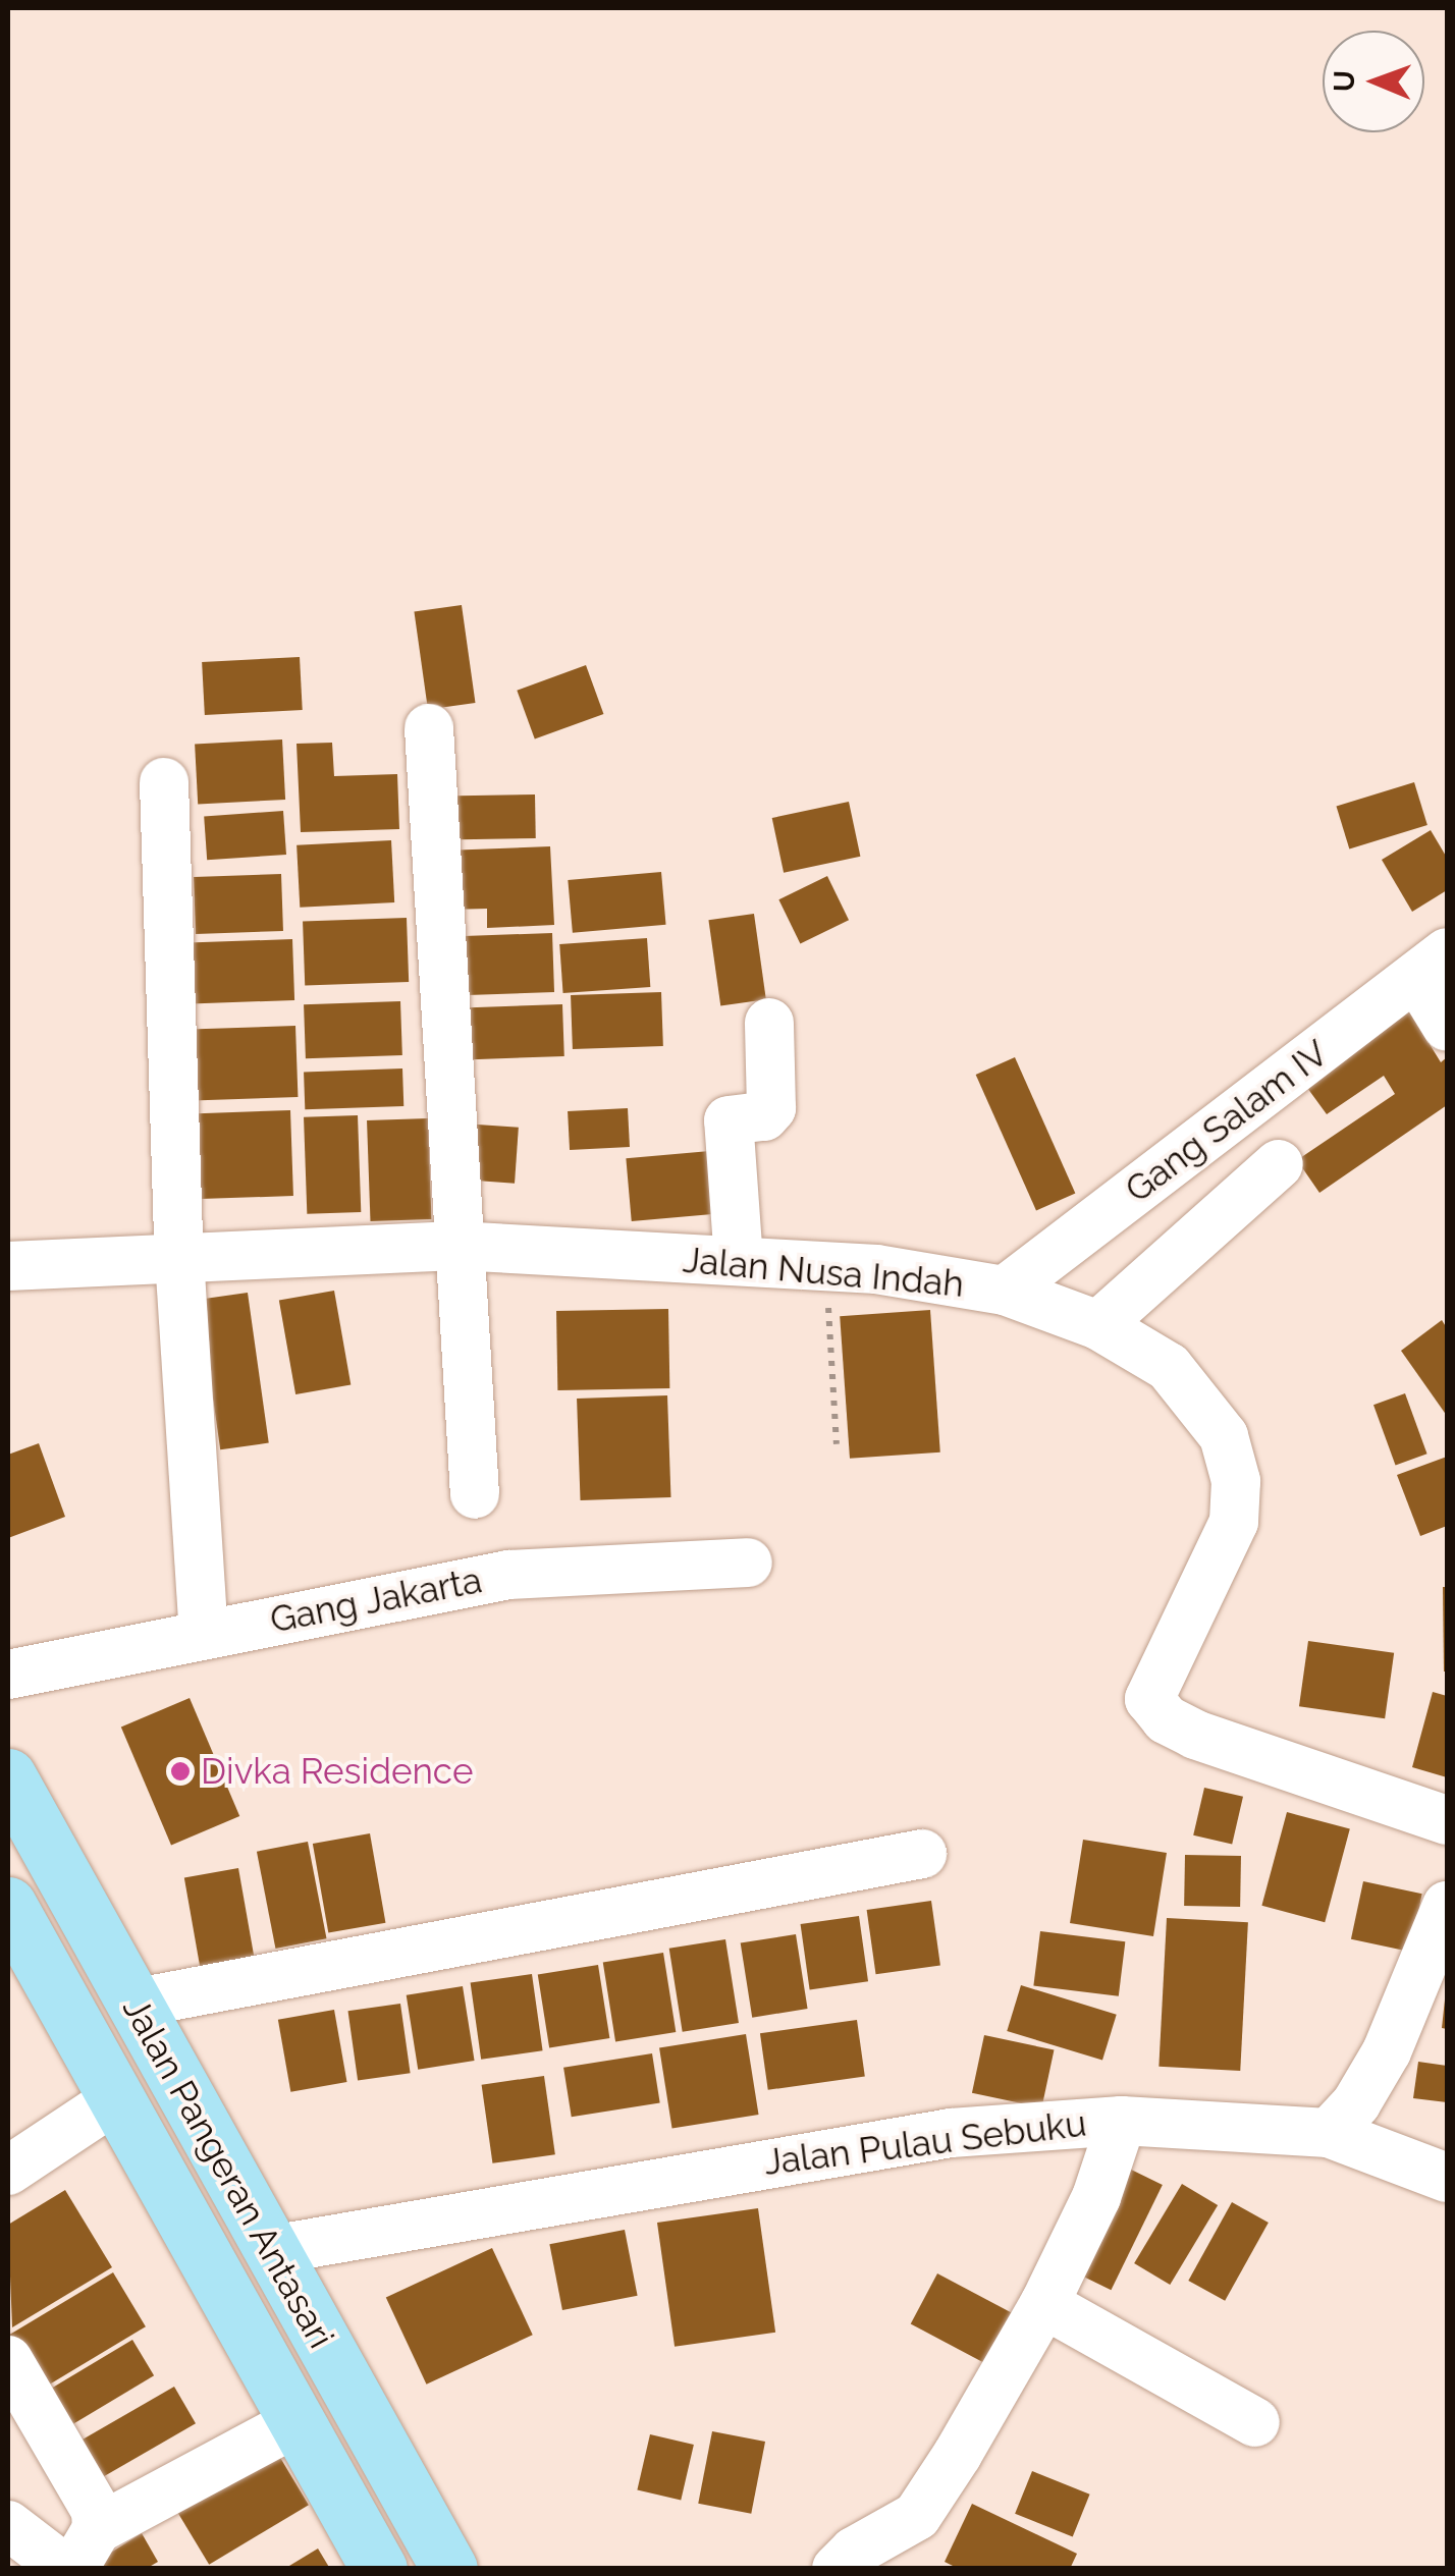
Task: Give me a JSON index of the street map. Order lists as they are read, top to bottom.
{
  "streets": {
    "main road": ["Jalan Pangeran Antasari"],
    "street": [
      "Gang Salam IV",
      "Jalan Nusa Indah",
      "Gang Jakarta",
      "Jalan Pulau Sebuku"
    ]
  },
  "crossings": [
    ["Gang Salam IV", "Jalan Nusa Indah"],
    ["Jalan Pulau Sebuku", "Jalan Pangeran Antasari"]
  ],
  "places": ["Divka Residence"],
  "north": "left"
}
